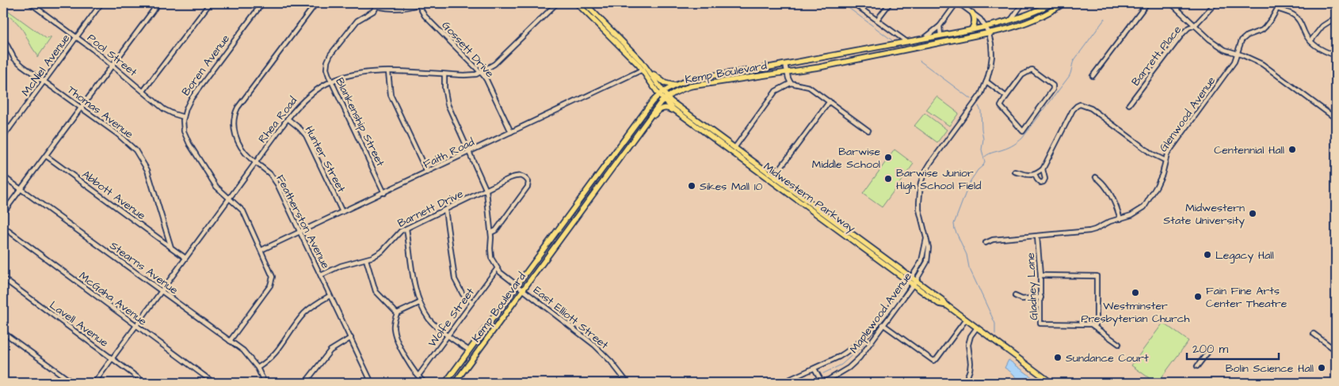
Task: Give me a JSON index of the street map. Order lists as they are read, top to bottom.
{
  "streets": {
    "main road": ["Kemp Boulevard", "Midwestern Parkway"],
    "street": [
      "Gossett Drive",
      "Pool Street",
      "Barrett Place",
      "McNiel Avenue",
      "Boren Avenue",
      "Thomas Avenue",
      "Glenwood Avenue",
      "Rhea Road",
      "Blankenship Street",
      "Faith Road",
      "Hunter Street",
      "Abbott Avenue",
      "Barnett Drive",
      "Featherston Avenue",
      "Stearns Avenue",
      "Gladney Lane",
      "McGaha Avenue",
      "Maplewood Avenue",
      "Wolfe Street",
      "East Elliott Street",
      "Lavell Avenue"
    ]
  },
  "crossings": [
    ["Gossett Drive", "Rhea Road"],
    ["Gossett Drive", "Faith Road"],
    ["Pool Street", "McNiel Avenue"],
    ["Pool Street", "Boren Avenue"],
    ["McNiel Avenue", "Thomas Avenue"],
    ["Boren Avenue", "Rhea Road"],
    ["Boren Avenue", "Faith Road"],
    ["Boren Avenue", "Stearns Avenue"],
    ["Kemp Boulevard", "Midwestern Parkway"],
    ["Kemp Boulevard", "Maplewood Avenue"],
    ["Kemp Boulevard", "East Elliott Street"],
    ["Thomas Avenue", "Abbott Avenue"],
    ["Glenwood Avenue", "Gladney Lane"],
    ["Rhea Road", "Blankenship Street"],
    ["Rhea Road", "Hunter Street"],
    ["Rhea Road", "Featherston Avenue"],
    ["Rhea Road", "Stearns Avenue"],
    ["Rhea Road", "McGaha Avenue"],
    ["Rhea Road", "Lavell Avenue"],
    ["Blankenship Street", "Faith Road"],
    ["Faith Road", "Hunter Street"],
    ["Faith Road", "Featherston Avenue"],
    ["Midwestern Parkway", "Maplewood Avenue"],
    ["Barnett Drive", "Featherston Avenue"],
    ["Wolfe Street", "East Elliott Street"]
  ],
  "places": [
    "Centennial Hall",
    "Barwise Middle School",
    "Barwise Junior High School Field",
    "Sikes Mall 10",
    "Midwestern State University",
    "Legacy Hall",
    "Westminster Presbyterian Church",
    "Fain Fine Arts Center Theatre",
    "Sundance Court",
    "Bolin Science Hall"
  ],
  "scale_bar": "200 m"
}
